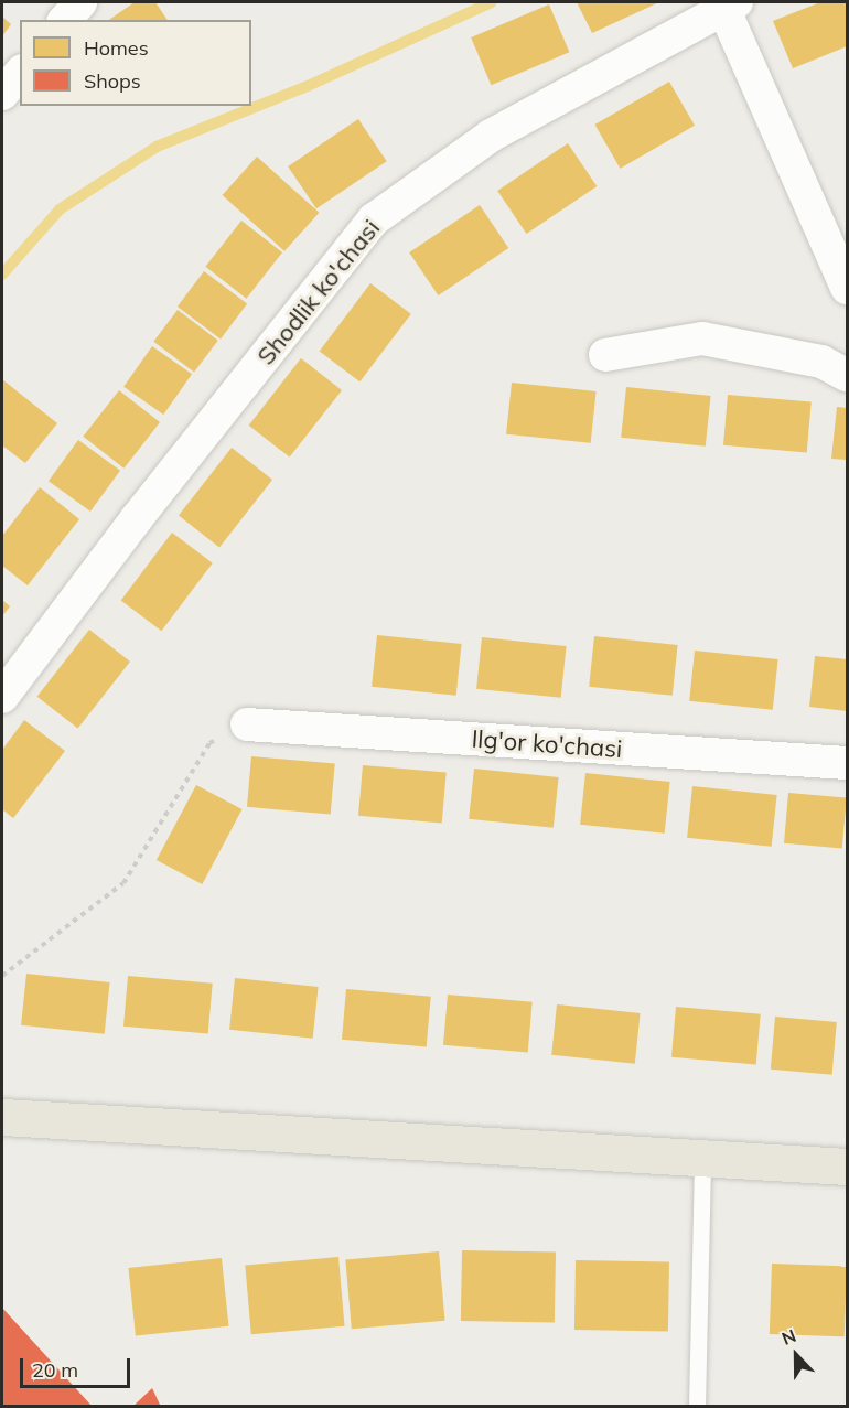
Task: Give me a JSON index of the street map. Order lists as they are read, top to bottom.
{
  "streets": {
    "street": ["Shodlik ko'chasi", "Ilg'or ko'chasi"]
  },
  "legend": ["Homes", "Shops"],
  "scale_bar": "20 m",
  "north": "top"
}
